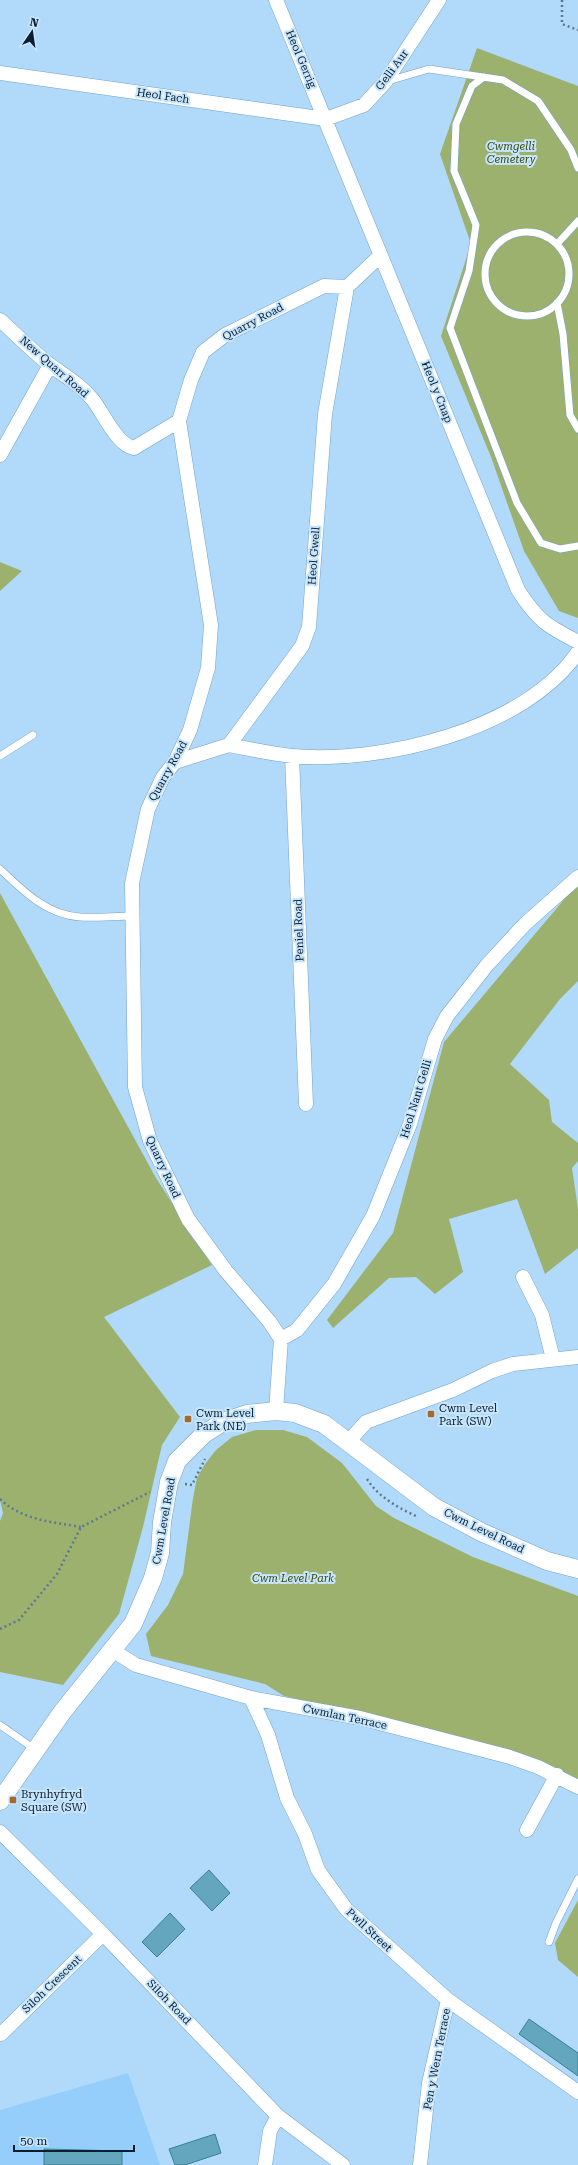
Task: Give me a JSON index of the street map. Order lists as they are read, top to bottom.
{
  "streets": {
    "street": [
      "Heol Gerrig",
      "Gelli Aur",
      "Heol Fach",
      "Quarry Road",
      "New Quarr Road",
      "Heol y Cnap",
      "Heol Gwell",
      "Peniel Road",
      "Heol Nant Gelli",
      "Cwm Level Road",
      "Cwmlan Terrace",
      "Pwll Street",
      "Siloh Crescent",
      "Siloh Road",
      "Pen y Wern Terrace"
    ]
  },
  "crossings": [
    ["Heol Gerrig", "Gelli Aur"],
    ["Heol Gerrig", "Heol Fach"],
    ["Heol Gerrig", "Heol y Cnap"],
    ["Gelli Aur", "Heol Fach"],
    ["Gelli Aur", "Heol y Cnap"],
    ["Heol Fach", "Heol y Cnap"],
    ["Quarry Road", "New Quarr Road"],
    ["Quarry Road", "Heol Gwell"],
    ["Quarry Road", "Heol Nant Gelli"],
    ["Cwm Level Road", "Cwmlan Terrace"],
    ["Cwmlan Terrace", "Pwll Street"],
    ["Pwll Street", "Pen y Wern Terrace"],
    ["Siloh Crescent", "Siloh Road"]
  ],
  "parks": ["Cwmgelli Cemetery", "Cwm Level Park"],
  "places": {
    "transit": ["Cwm Level Park (SW)", "Cwm Level Park (NE)", "Brynhyfryd Square (SW)"]
  },
  "scale_bar": "50 m",
  "north": "top"
}
